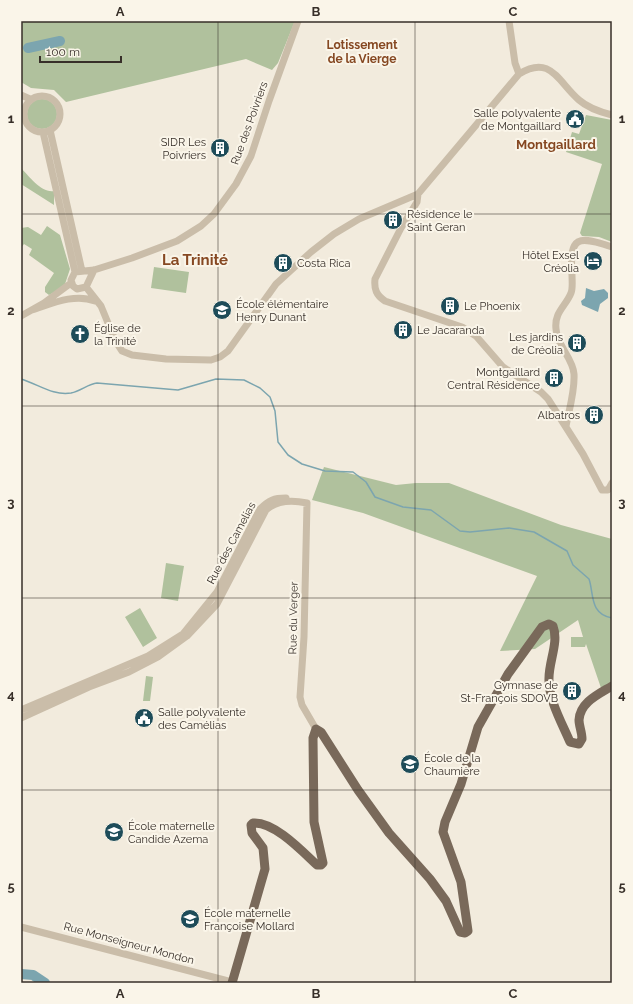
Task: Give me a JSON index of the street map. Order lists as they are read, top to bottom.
{
  "streets": {
    "street": [
      "Rue des Poivriers",
      "Rue des Camelias",
      "Rue du Verger",
      "Rue Monseigneur Mondon"
    ]
  },
  "crossings": [
    ["Rue des Camelias", "Rue du Verger"]
  ],
  "districts": ["Lotissement de la Vierge", "Montgaillard", "La Trinité"],
  "places": {
    "public building": ["Salle polyvalente de Montgaillard", "Salle polyvalente des Camélias"],
    "building": [
      "SIDR Les Poivriers",
      "Résidence le Saint Geran",
      "Costa Rica",
      "Le Phoenix",
      "Le Jacaranda",
      "Les jardins de Créolia",
      "Montgaillard Central Résidence",
      "Albatros",
      "Gymnase de St-François SDOVB"
    ],
    "hotel": ["Hôtel Exsel Créolia"],
    "school or university": [
      "École élémentaire Henry Dunant",
      "École de la Chaumière",
      "École maternelle Candide Azema",
      "École maternelle Françoise Mollard"
    ],
    "church": ["Église de la Trinité"]
  },
  "scale_bar": "100 m",
  "grid": {
    "columns": ["A", "B", "C"],
    "rows": [
      "1",
      "2",
      "3",
      "4",
      "5"
    ]
  }
}
